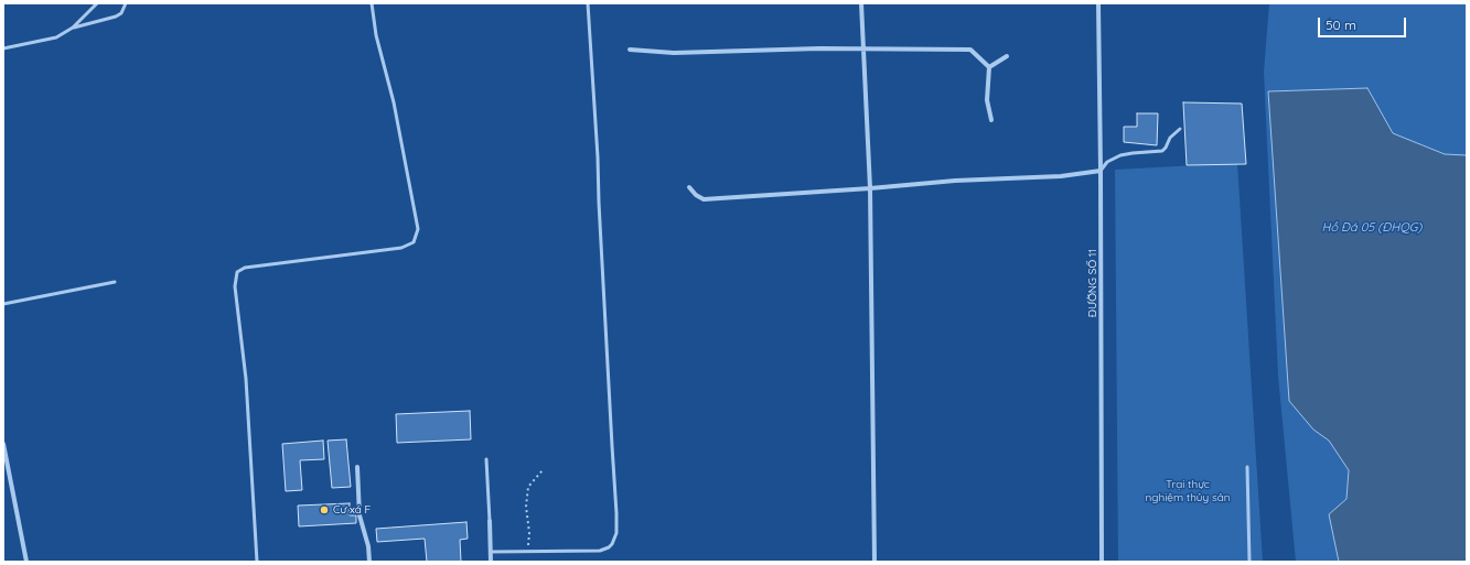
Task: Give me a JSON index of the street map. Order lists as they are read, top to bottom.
{
  "streets": {
    "street": ["ĐƯỜNG SỐ 11"]
  },
  "water": ["Hồ Đá 05 (ĐHQG)"],
  "parks": ["Trại thực nghiệm thủy sản"],
  "places": ["Cư xá F"],
  "scale_bar": "50 m"
}
